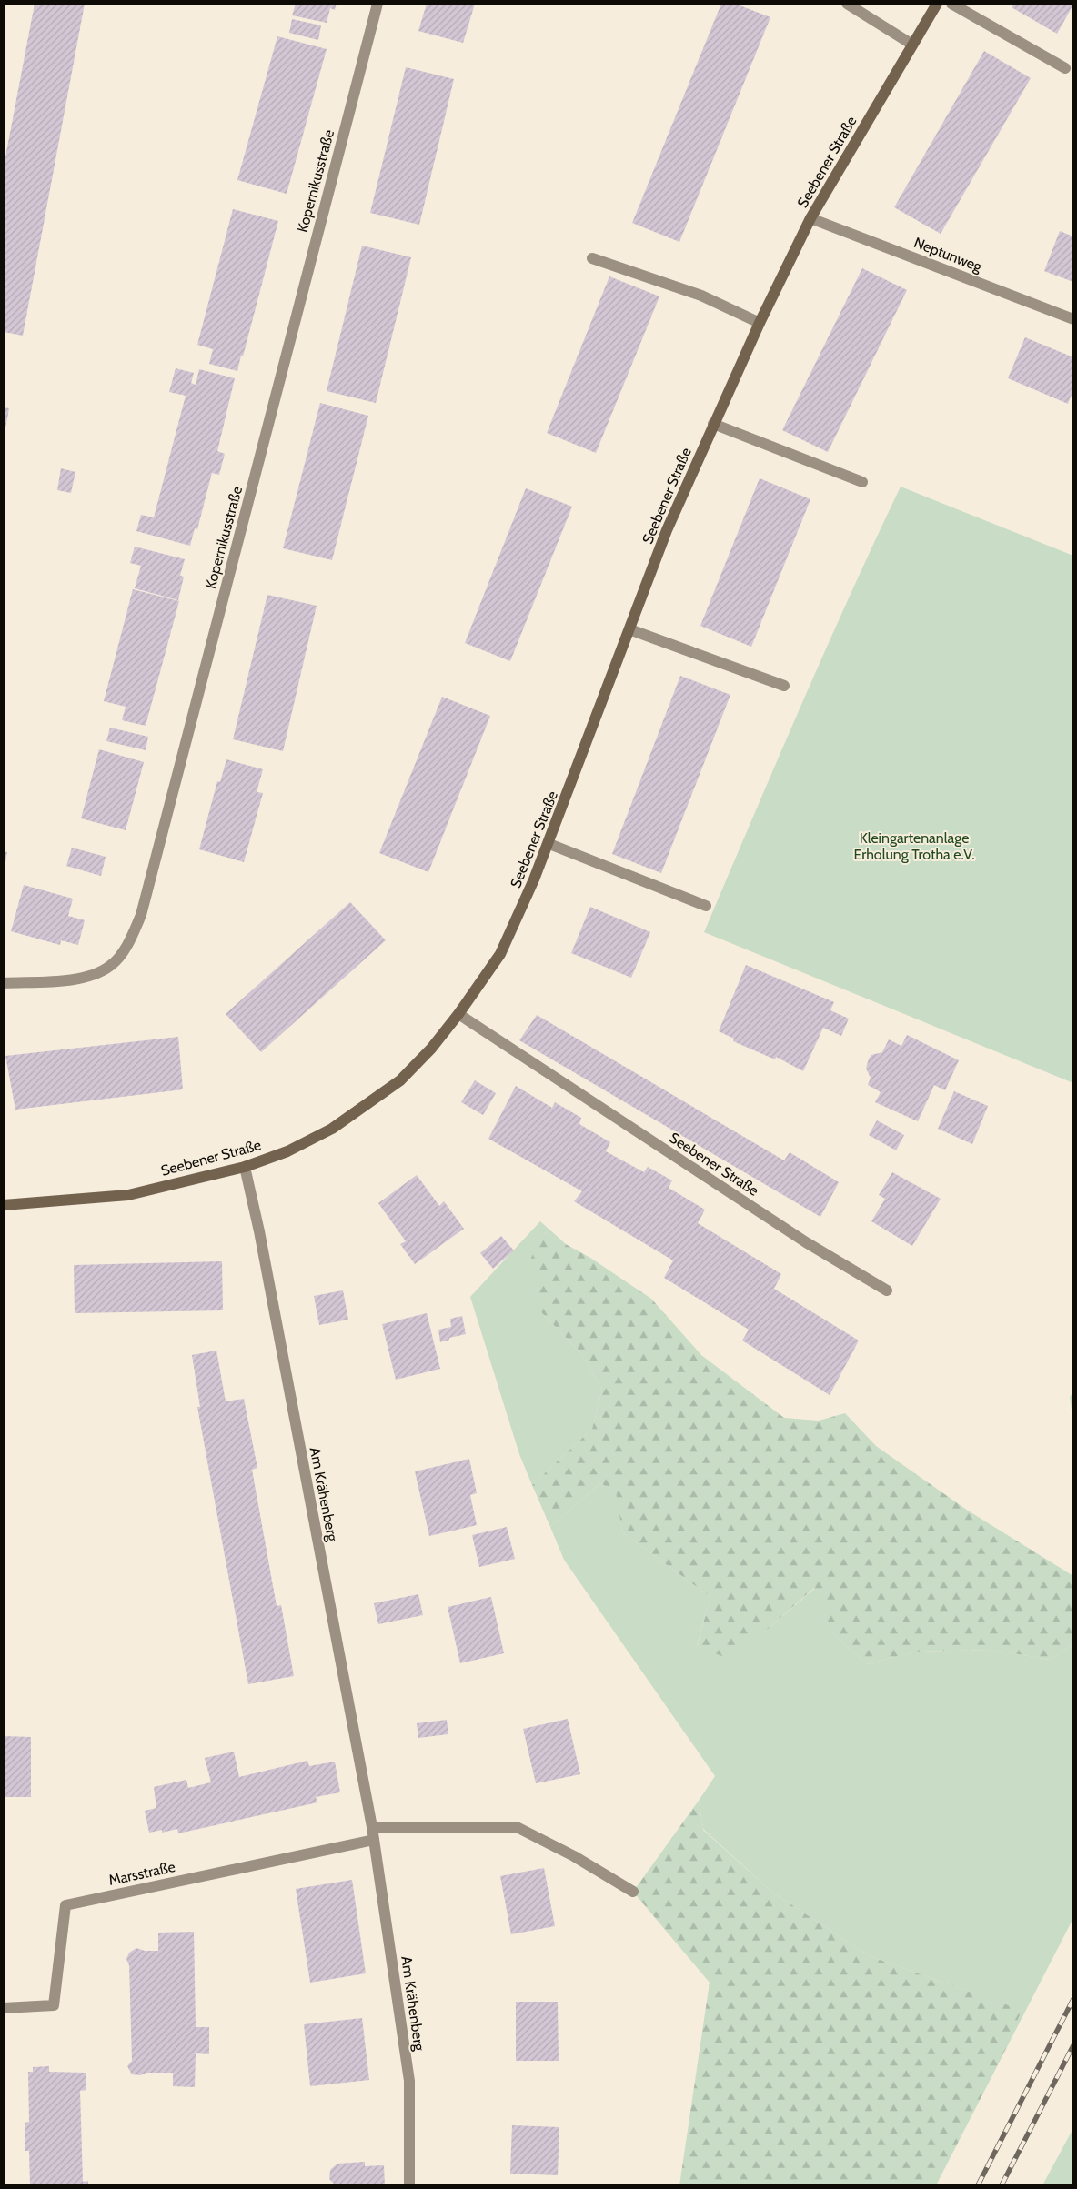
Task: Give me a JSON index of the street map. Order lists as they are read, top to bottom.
{
  "streets": {
    "street": [
      "Seebener Straße",
      "Kopernikusstraße",
      "Neptunweg",
      "Am Krähenberg",
      "Marsstraße"
    ]
  },
  "crossings": [
    ["Seebener Straße", "Neptunweg"],
    ["Seebener Straße", "Am Krähenberg"],
    ["Am Krähenberg", "Marsstraße"]
  ],
  "parks": ["Kleingartenanlage Erholung Trotha e.V."]
}
